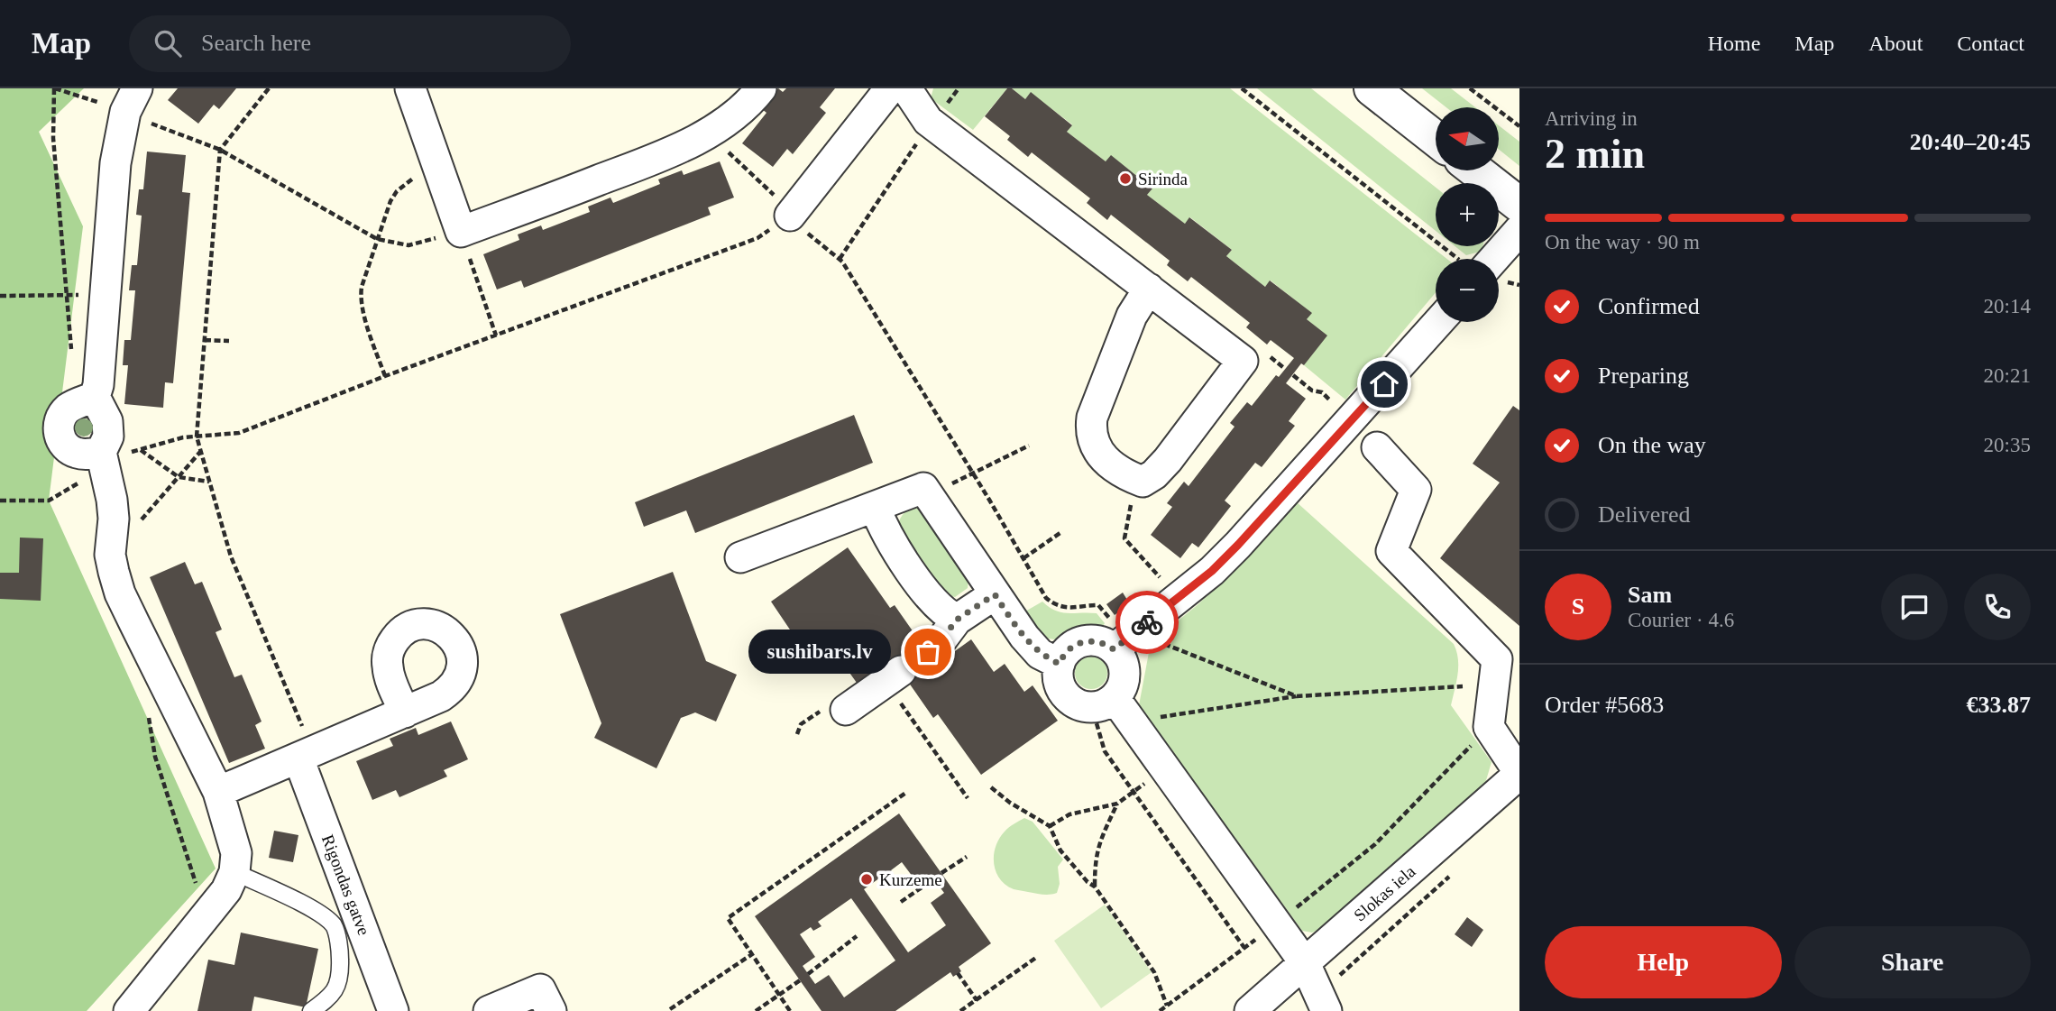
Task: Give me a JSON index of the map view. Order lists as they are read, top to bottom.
{
  "streets": {
    "street": ["Rigondas gatve", "Slokas iela"]
  },
  "places": ["Sirinda", "sushibars.lv", "Kurzeme"],
  "north": "left",
  "page": {
    "header": "Map",
    "search": "Search here",
    "nav": [
      "Home",
      "Map",
      "About",
      "Contact"
    ],
    "heading": ["2 min", "Arriving in", "20:40–20:45"],
    "panel": [
      "Sam",
      "Courier · 4.6",
      "Order #5683",
      "€33.87"
    ],
    "map_buttons": ["+", "−"],
    "bar": "On the way · 90 m",
    "list": [
      ["Confirmed", "20:14"],
      ["Preparing", "20:21"],
      ["On the way", "20:35"],
      "Delivered"
    ],
    "round": "S",
    "bubble": "sushibars.lv",
    "buttons": ["Help", "Share"]
  }
}
